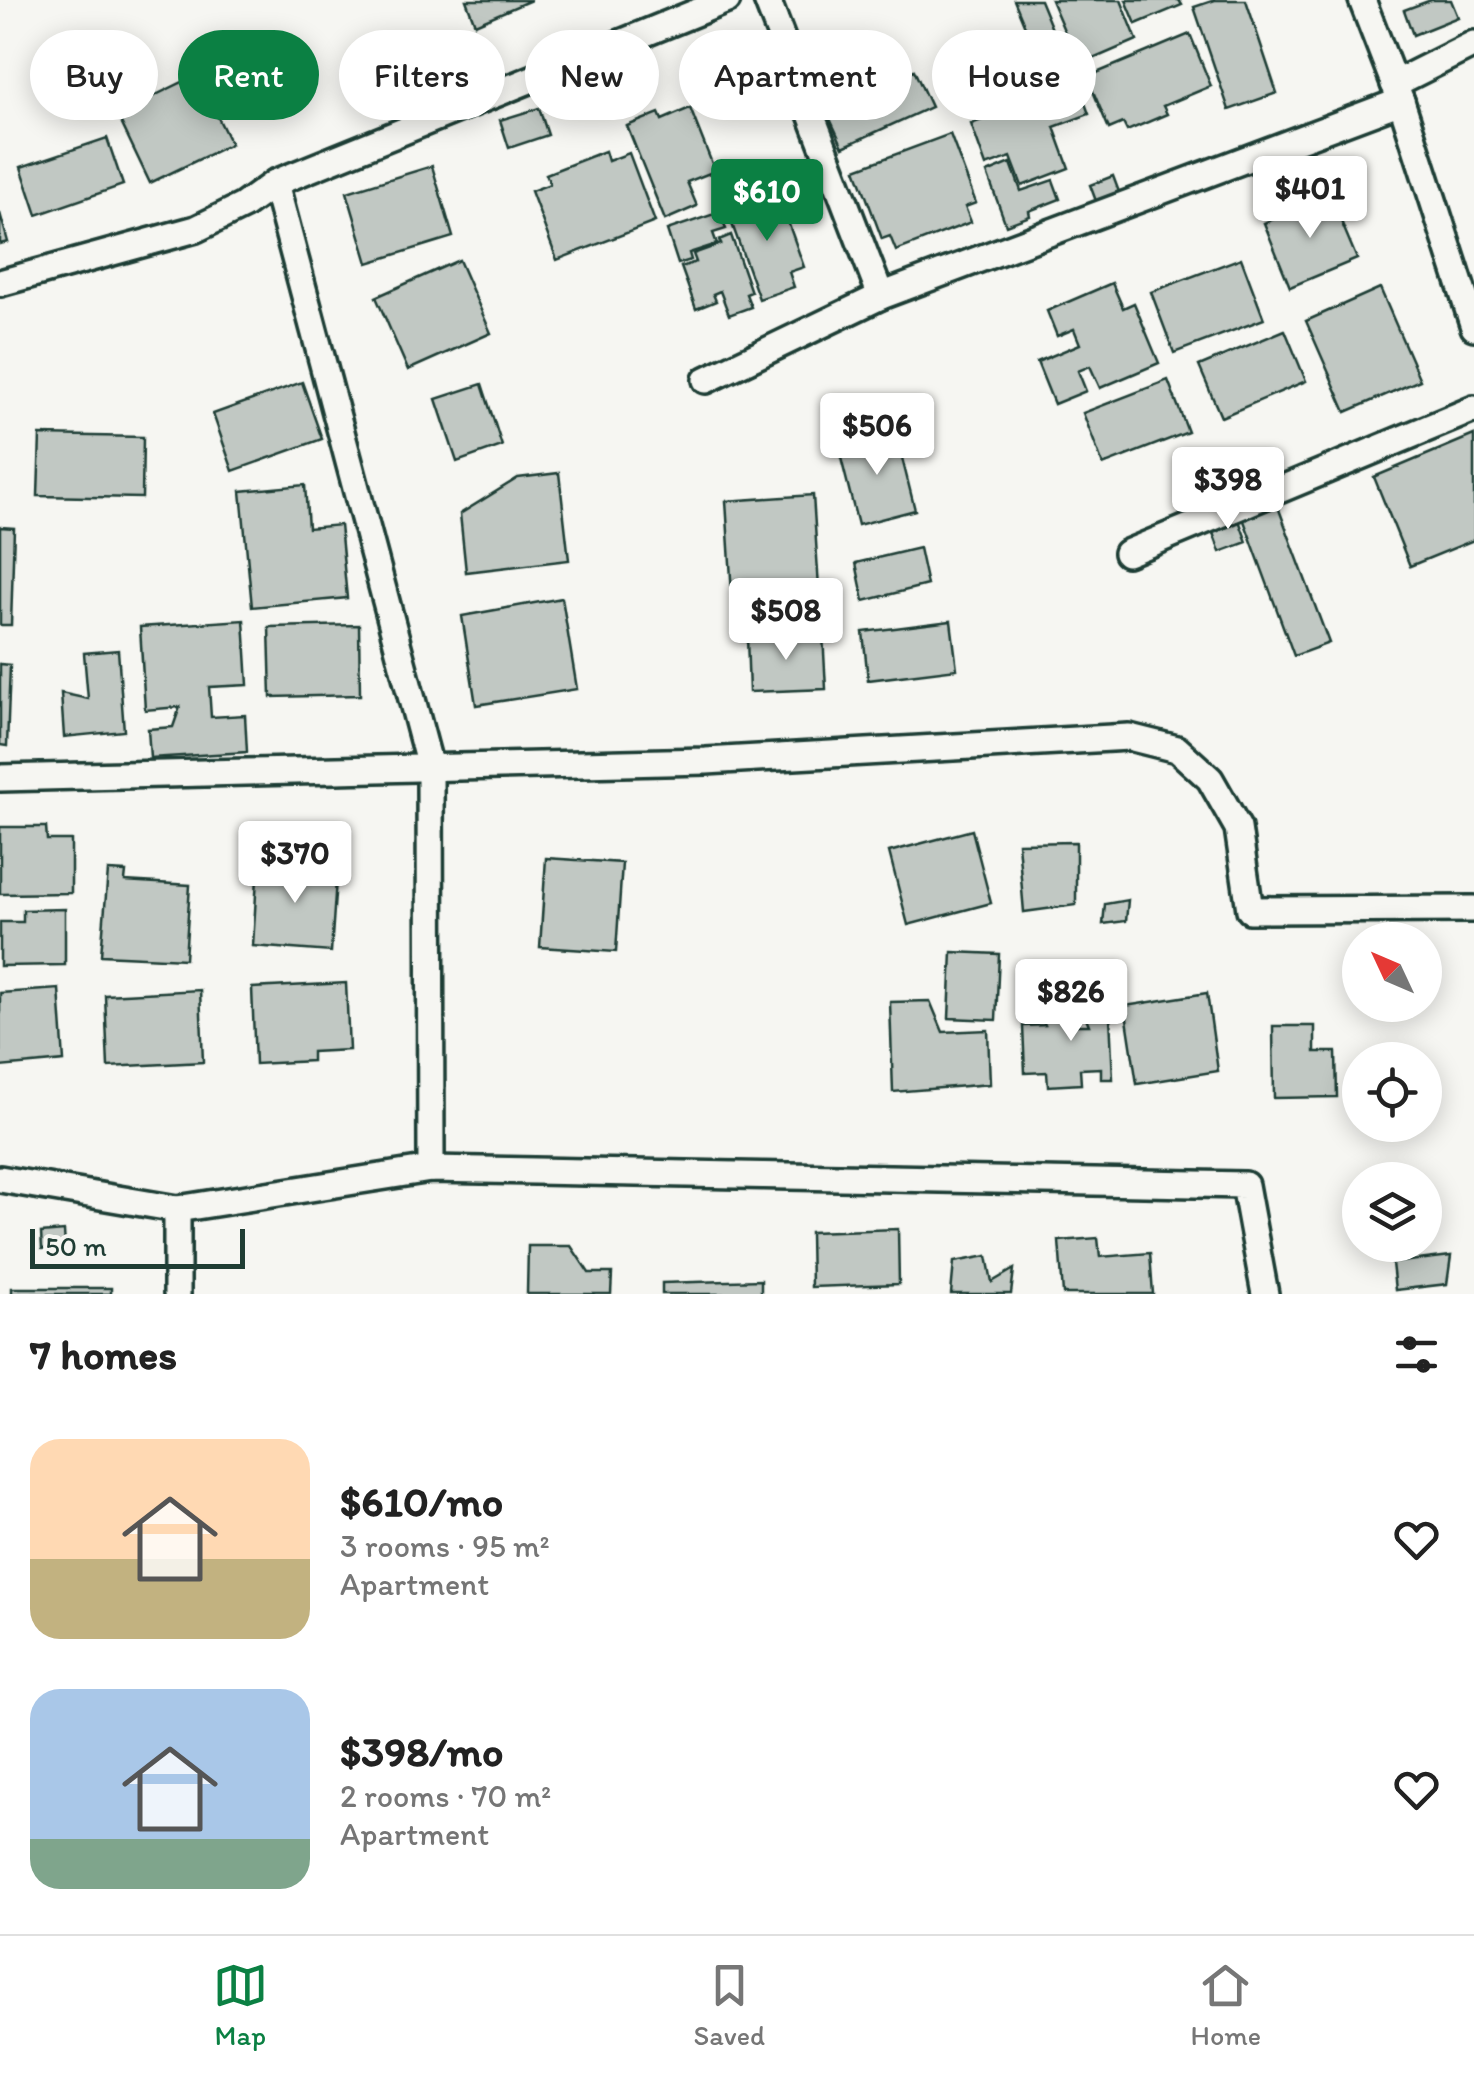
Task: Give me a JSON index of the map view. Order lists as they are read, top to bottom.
{
  "scale_bar": "50 m",
  "north": "top left",
  "page": {
    "chip": [
      "Buy",
      "Rent",
      "Filters",
      "New",
      "Apartment",
      "House"
    ],
    "price": [
      "$401",
      "$610",
      "$506",
      "$398",
      "$508",
      "$370",
      "$826"
    ],
    "scale": "50 m",
    "heading": "7 homes",
    "list": [
      {
        "name": "$610/mo",
        "note": "3 rooms · 95 m² · Apartment"
      },
      {
        "name": "$398/mo",
        "note": "2 rooms · 70 m² · Apartment"
      }
    ],
    "tabs": ["Map", "Saved", "Home"]
  }
}
